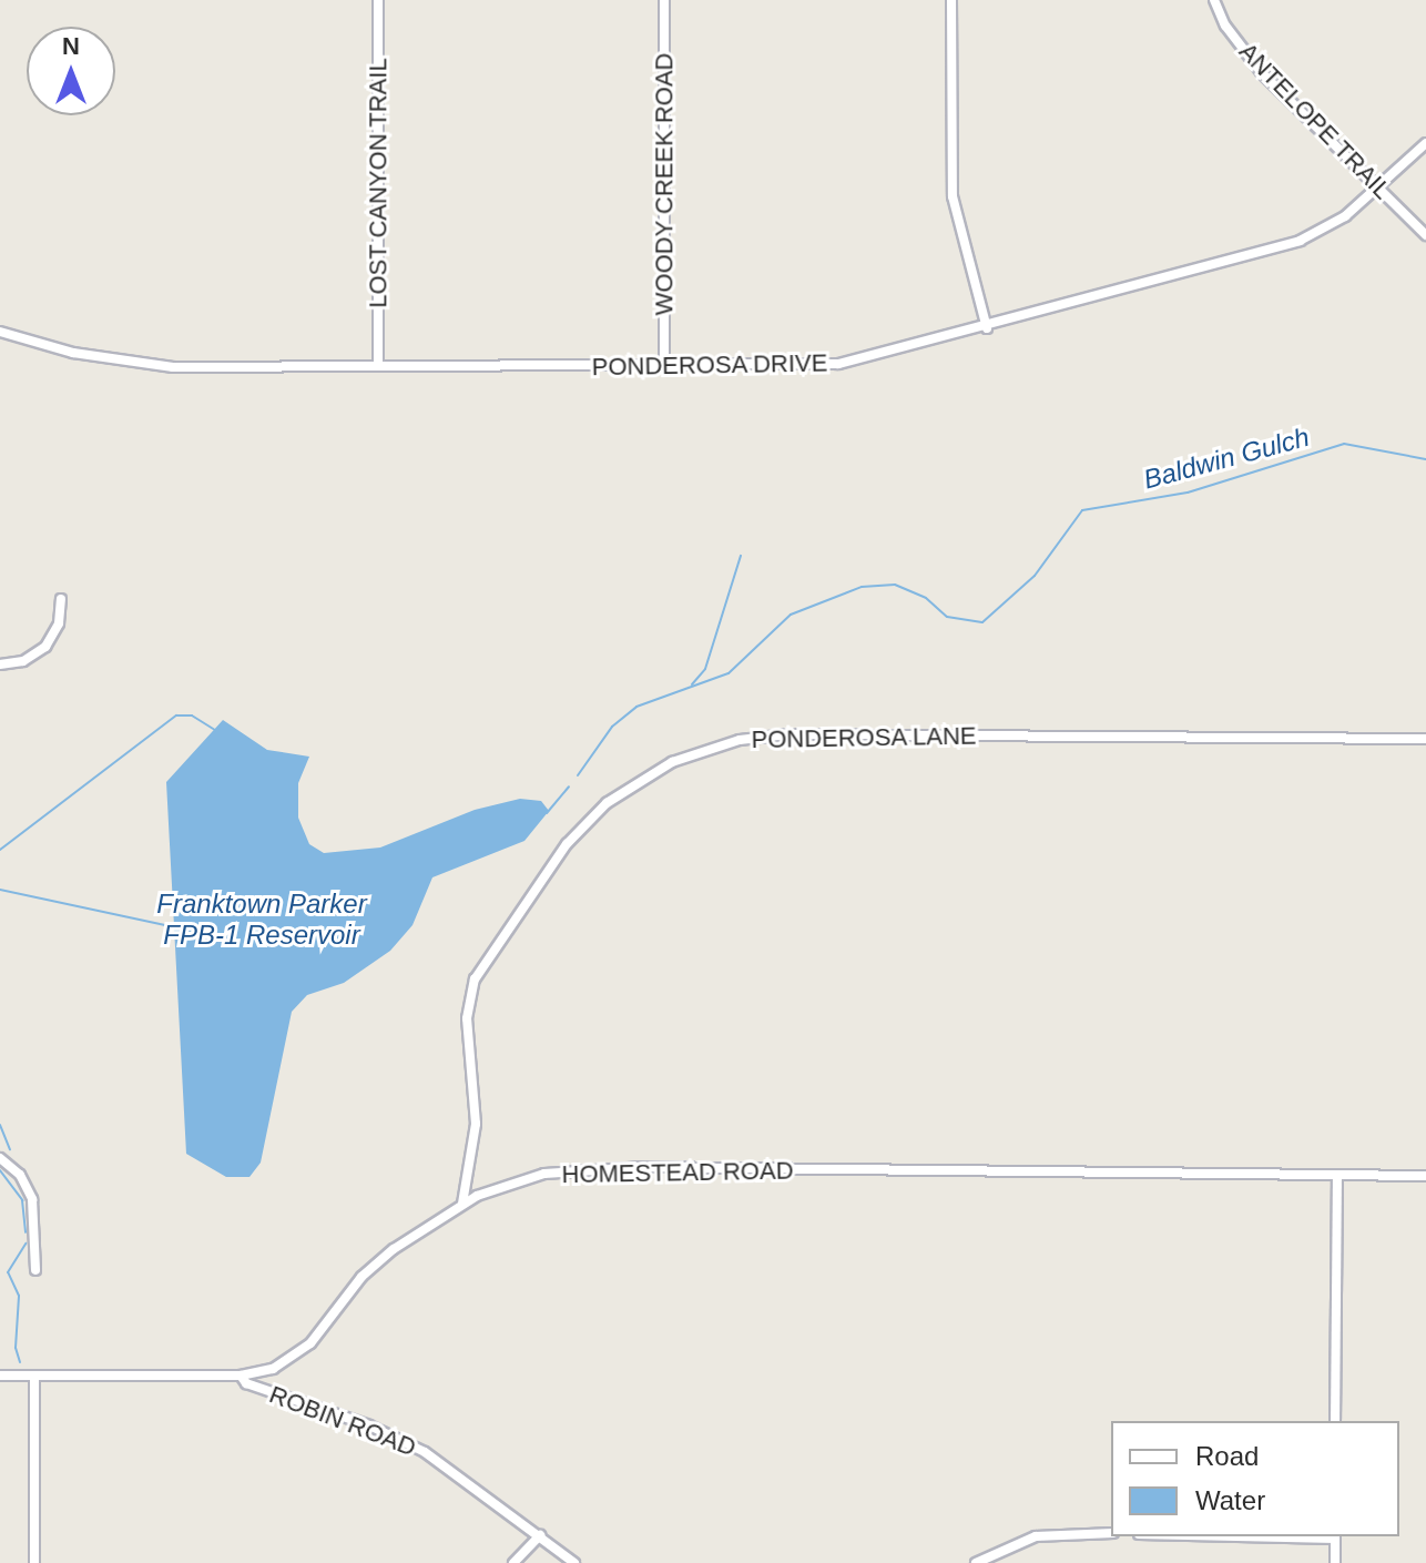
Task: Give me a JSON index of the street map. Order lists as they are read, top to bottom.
{
  "streets": {
    "street": [
      "ANTELOPE TRAIL",
      "LOST CANYON TRAIL",
      "WOODY CREEK ROAD",
      "PONDEROSA DRIVE",
      "PONDEROSA LANE",
      "HOMESTEAD ROAD",
      "ROBIN ROAD"
    ]
  },
  "crossings": [
    ["ANTELOPE TRAIL", "PONDEROSA DRIVE"],
    ["LOST CANYON TRAIL", "PONDEROSA DRIVE"],
    ["WOODY CREEK ROAD", "PONDEROSA DRIVE"],
    ["PONDEROSA LANE", "HOMESTEAD ROAD"],
    ["HOMESTEAD ROAD", "ROBIN ROAD"]
  ],
  "water": ["Baldwin Gulch", "Franktown Parker FPB-1 Reservoir"],
  "legend": ["Road", "Water"],
  "north": "top"
}
